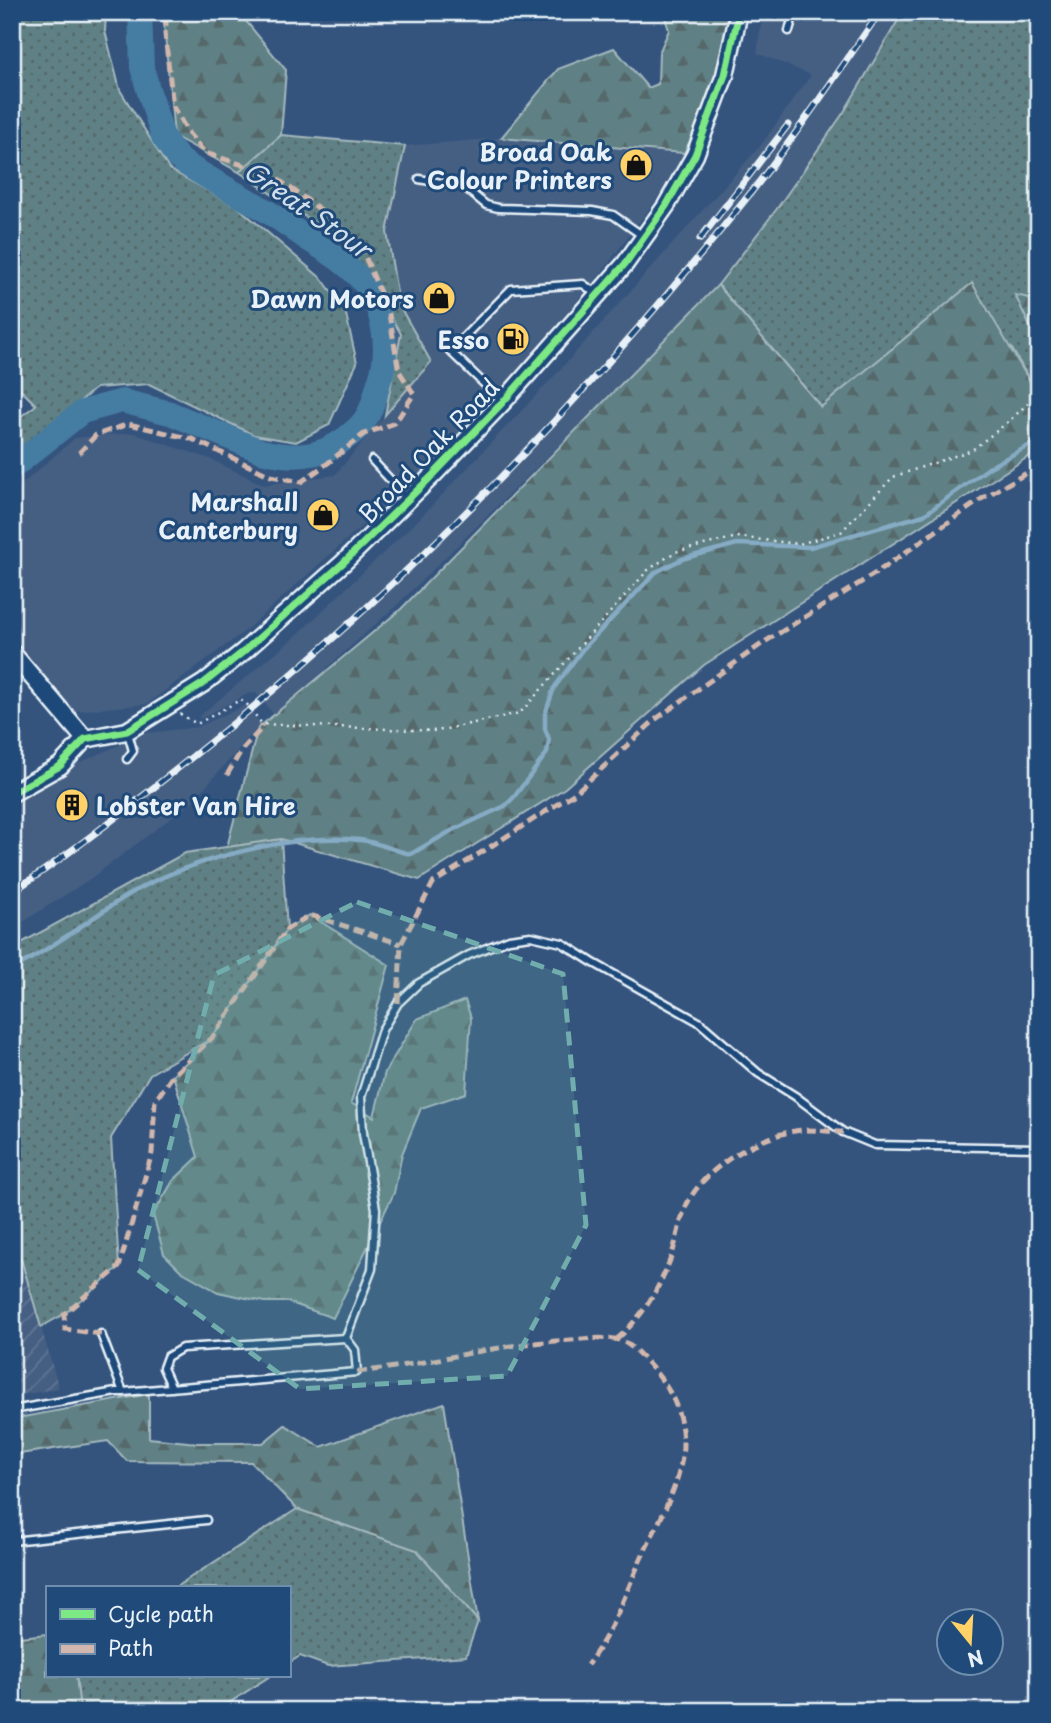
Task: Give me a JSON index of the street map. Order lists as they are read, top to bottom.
{
  "streets": {
    "street": ["Broad Oak Road"]
  },
  "water": ["Great Stour"],
  "places": {
    "shop": ["Broad Oak Colour Printers", "Dawn Motors", "Marshall Canterbury"],
    "fuel station": ["Esso"],
    "building": ["Lobster Van Hire"]
  },
  "legend": ["Cycle path", "Path"],
  "north": "bottom"
}
